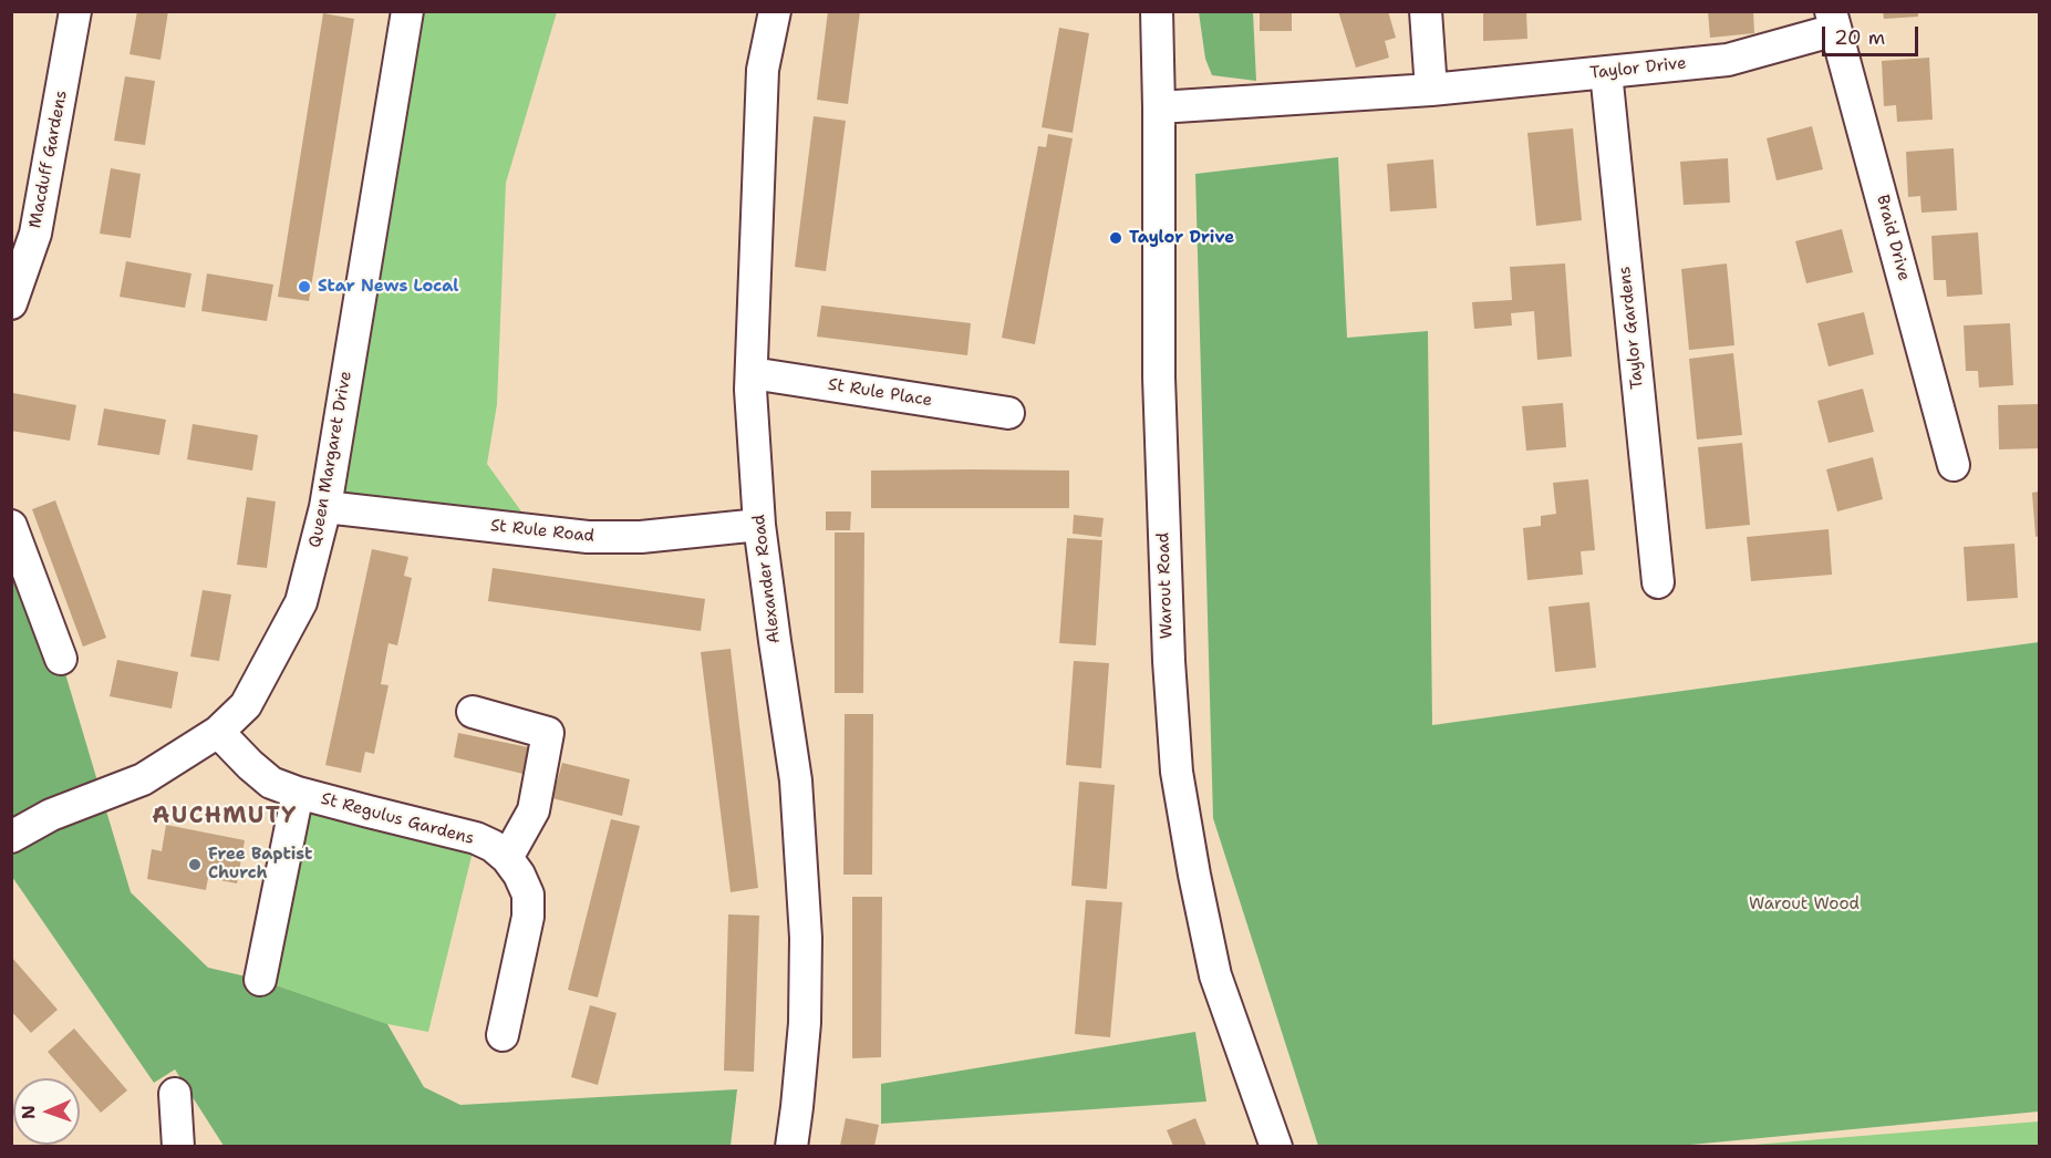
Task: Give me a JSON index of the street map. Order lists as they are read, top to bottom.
{
  "streets": {
    "street": [
      "Taylor Drive",
      "Macduff Gardens",
      "Braid Drive",
      "Taylor Gardens",
      "St Rule Place",
      "Queen Margaret Drive",
      "St Rule Road",
      "Alexander Road",
      "Warout Road",
      "St Regulus Gardens"
    ]
  },
  "crossings": [
    ["Taylor Drive", "Braid Drive"],
    ["Taylor Drive", "Taylor Gardens"],
    ["Taylor Drive", "Warout Road"],
    ["St Rule Place", "Alexander Road"],
    ["Queen Margaret Drive", "St Rule Road"],
    ["Queen Margaret Drive", "St Regulus Gardens"],
    ["St Rule Road", "Alexander Road"]
  ],
  "districts": ["AUCHMUTY"],
  "parks": ["Warout Wood"],
  "places": ["Taylor Drive", "Star News Local", "Free Baptist Church"],
  "scale_bar": "20 m",
  "north": "left"
}
